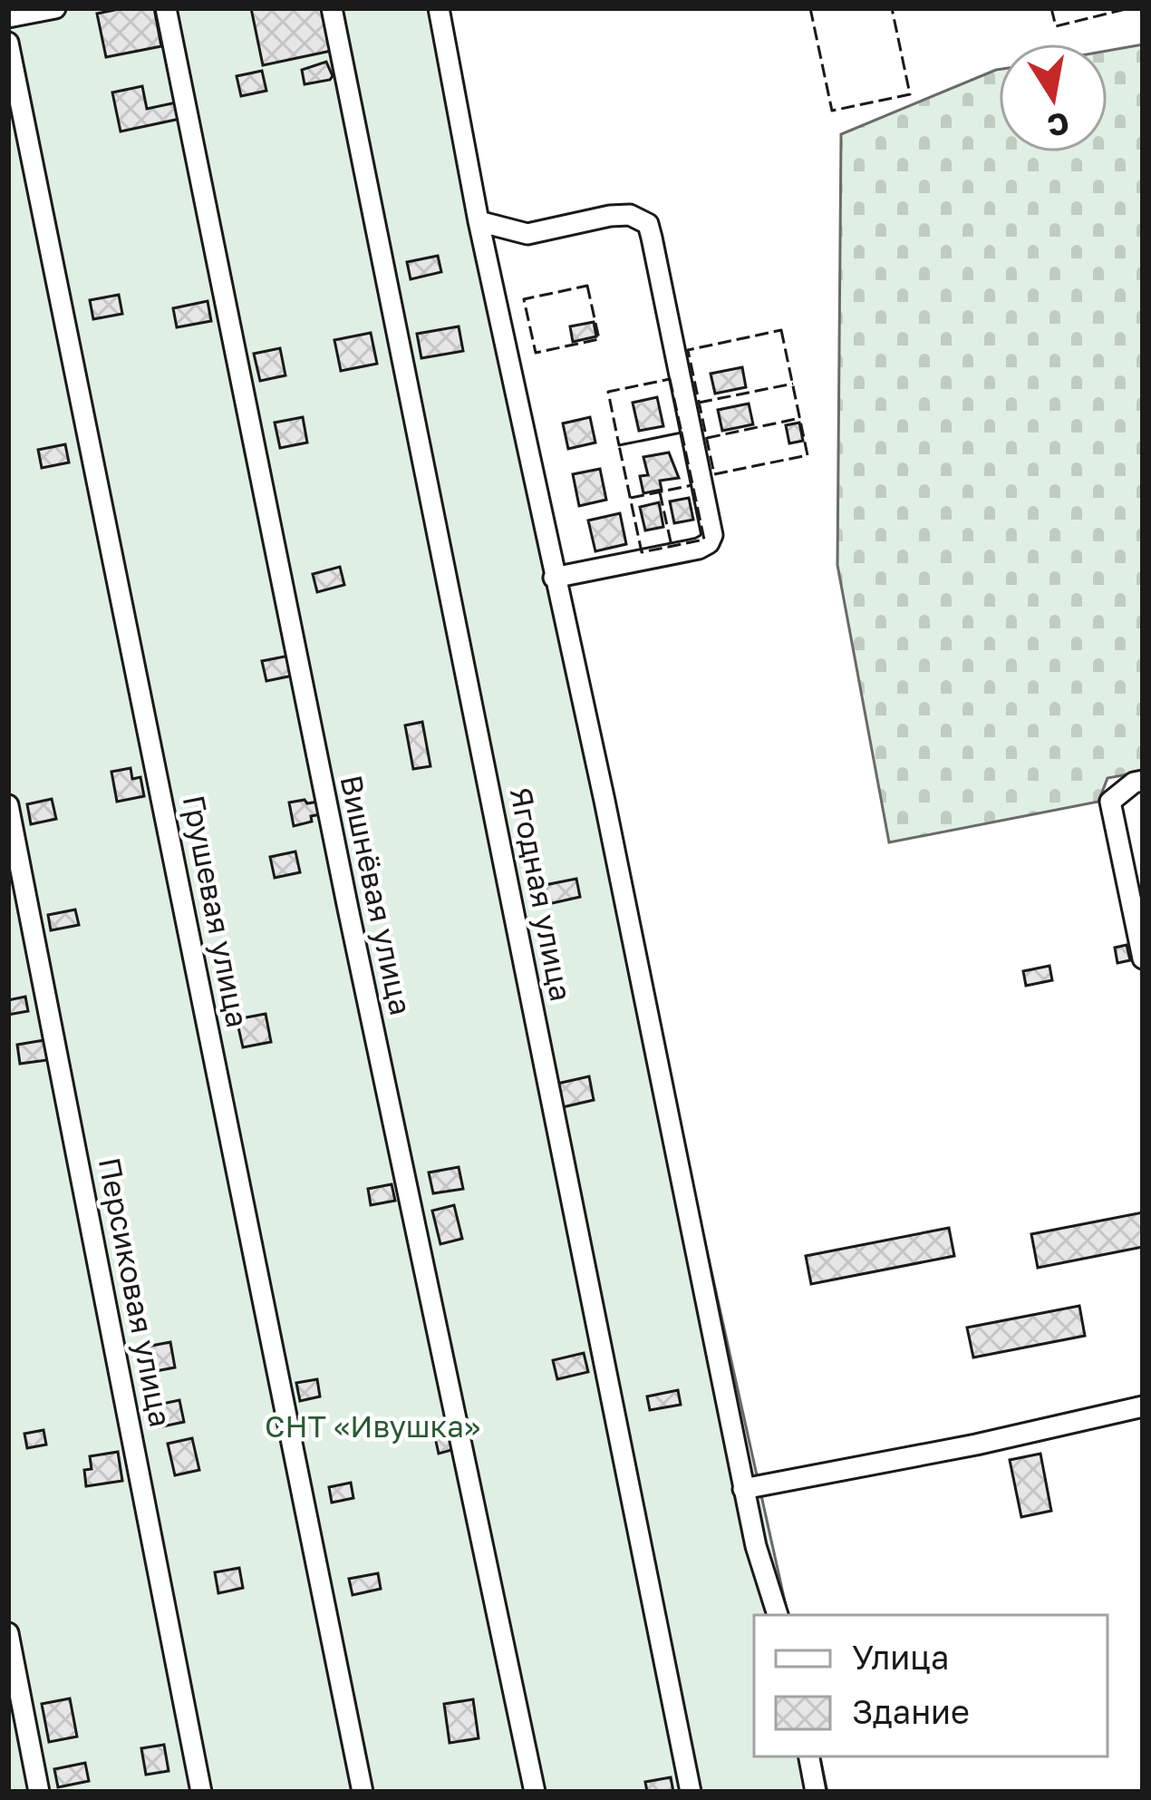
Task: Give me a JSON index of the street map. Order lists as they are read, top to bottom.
{
  "streets": {
    "street": [
      "Ягодная улица",
      "Вишнёвая улица",
      "Грушевая улица",
      "Персиковая улица"
    ]
  },
  "parks": ["СНТ «Ивушка»"],
  "legend": ["Улица", "Здание"],
  "north": "bottom"
}
